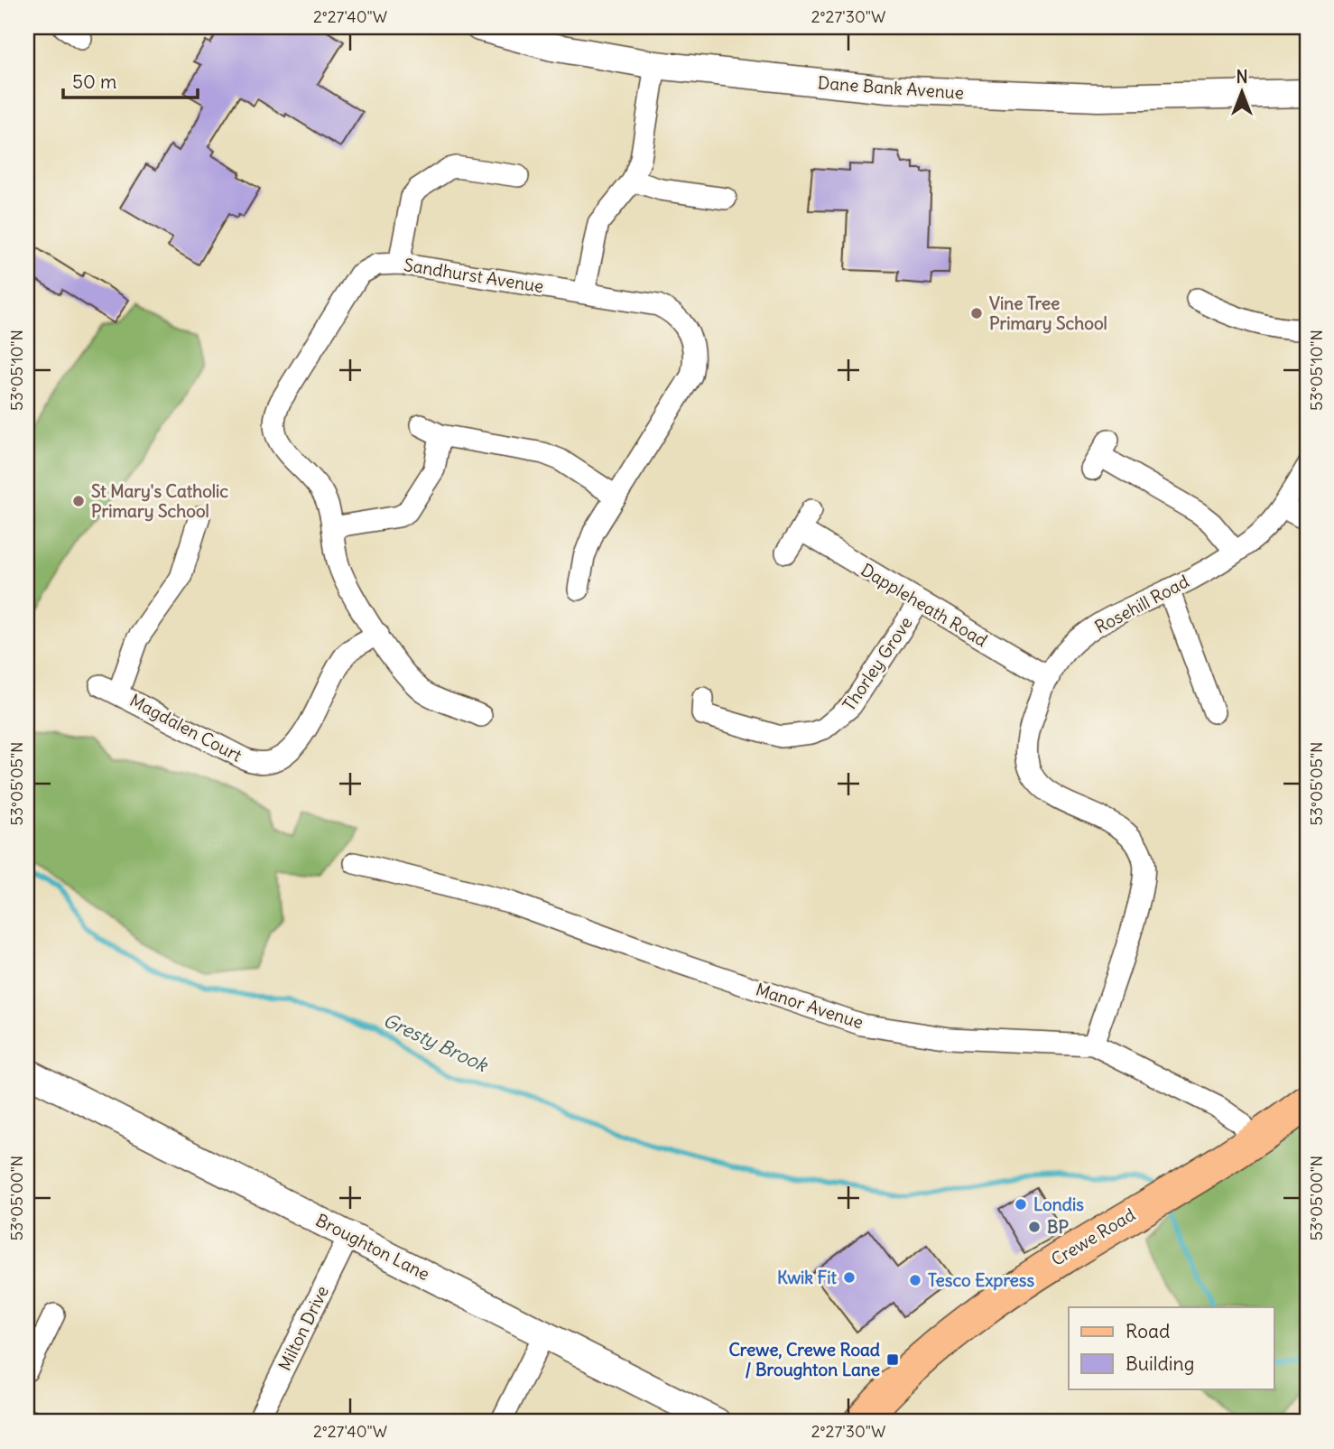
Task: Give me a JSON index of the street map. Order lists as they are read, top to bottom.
{
  "streets": {
    "main road": ["Crewe Road"],
    "street": [
      "Dane Bank Avenue",
      "Sandhurst Avenue",
      "Rosehill Road",
      "Dappleheath Road",
      "Thorley Grove",
      "Magdalen Court",
      "Manor Avenue",
      "Broughton Lane",
      "Milton Drive"
    ]
  },
  "crossings": [
    ["Sandhurst Avenue", "Magdalen Court"],
    ["Rosehill Road", "Dappleheath Road"],
    ["Rosehill Road", "Manor Avenue"],
    ["Dappleheath Road", "Thorley Grove"],
    ["Manor Avenue", "Crewe Road"],
    ["Broughton Lane", "Milton Drive"]
  ],
  "water": ["Gresty Brook"],
  "places": {
    "other": [
      "Vine Tree Primary School",
      "St Mary's Catholic Primary School",
      "Londis",
      "BP",
      "Kwik Fit",
      "Tesco Express"
    ],
    "transit": ["Crewe, Crewe Road / Broughton Lane"]
  },
  "legend": ["Road", "Building"],
  "scale_bar": "50 m",
  "north": "top",
  "coordinates": [
    "2°27'40\"W",
    "2°27'30\"W",
    "53°05'10\"N",
    "53°05'05\"N",
    "53°05'00\"N"
  ]
}
